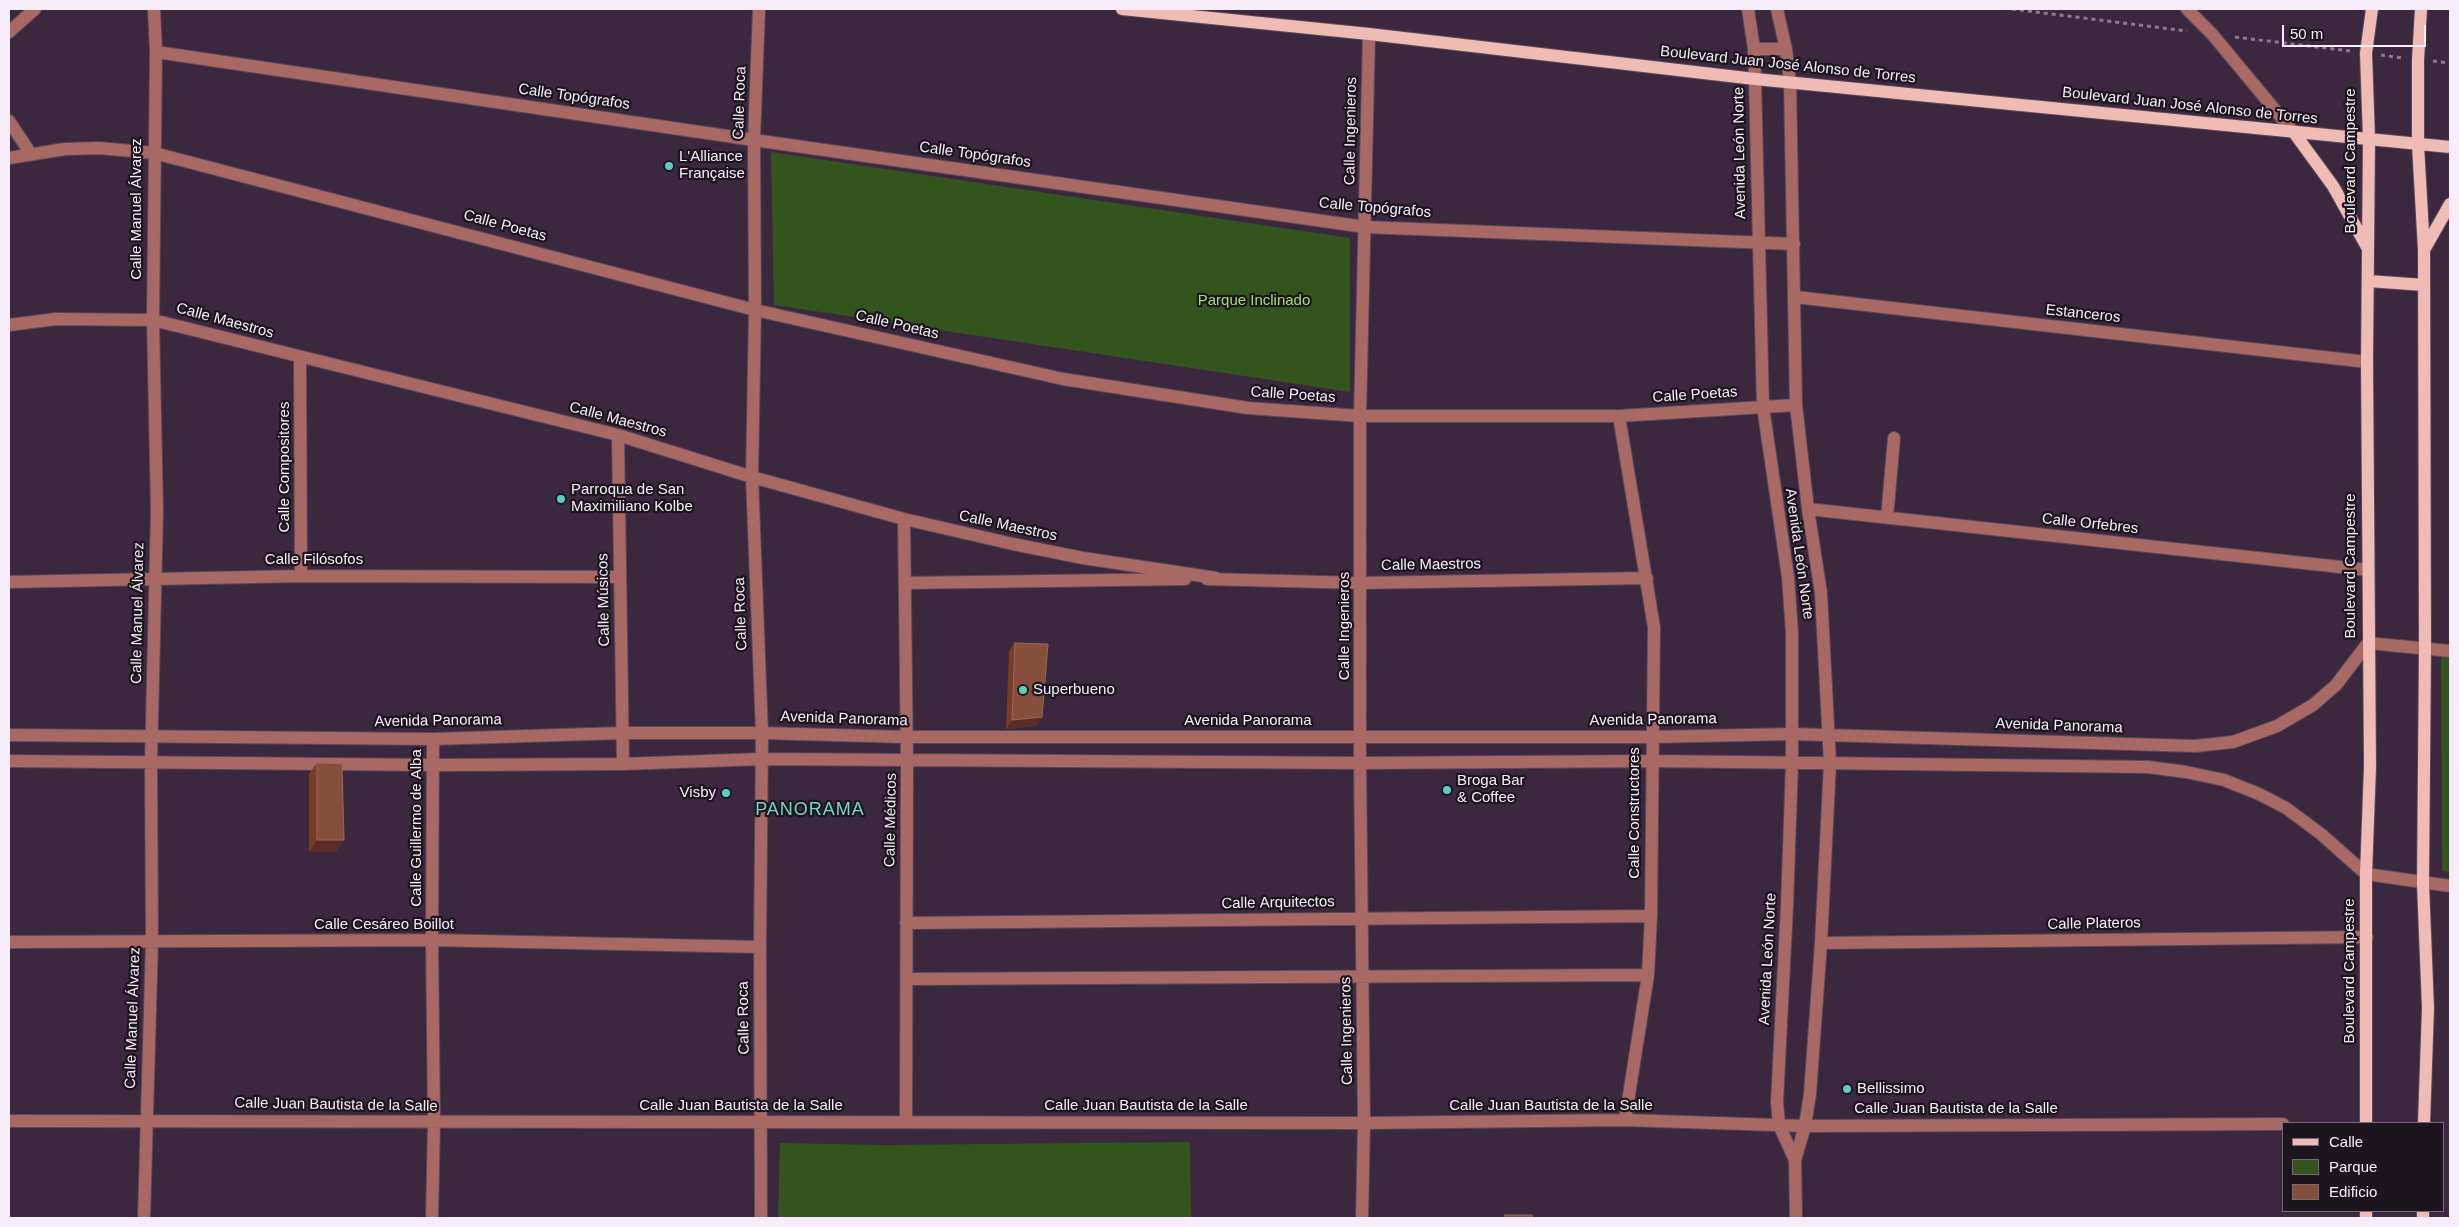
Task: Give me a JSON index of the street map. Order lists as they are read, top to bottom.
{
  "streets": {
    "main road": ["Boulevard Juan José Alonso de Torres", "Boulevard Campestre"],
    "street": [
      "Calle Topógrafos",
      "Calle Roca",
      "Calle Ingenieros",
      "Avenida León Norte",
      "Calle Manuel Álvarez",
      "Calle Poetas",
      "Estanceros",
      "Calle Maestros",
      "Calle Compositores",
      "Calle Orfebres",
      "Calle Filósofos",
      "Calle Músicos",
      "Avenida Panorama",
      "Calle Constructores",
      "Calle Médicos",
      "Calle Guillermo de Alba",
      "Calle Arquitectos",
      "Calle Plateros",
      "Calle Cesáreo Boillot",
      "Calle Juan Bautista de la Salle"
    ]
  },
  "crossings": [
    ["Boulevard Juan José Alonso de Torres", "Calle Ingenieros"],
    ["Boulevard Juan José Alonso de Torres", "Avenida León Norte"],
    ["Boulevard Juan José Alonso de Torres", "Boulevard Campestre"],
    ["Calle Topógrafos", "Calle Roca"],
    ["Calle Topógrafos", "Calle Ingenieros"],
    ["Calle Topógrafos", "Avenida León Norte"],
    ["Calle Topógrafos", "Calle Manuel Álvarez"],
    ["Calle Roca", "Calle Poetas"],
    ["Calle Roca", "Calle Maestros"],
    ["Calle Roca", "Avenida Panorama"],
    ["Calle Roca", "Calle Cesáreo Boillot"],
    ["Calle Roca", "Calle Juan Bautista de la Salle"],
    ["Calle Ingenieros", "Calle Poetas"],
    ["Calle Ingenieros", "Calle Maestros"],
    ["Calle Ingenieros", "Avenida Panorama"],
    ["Calle Ingenieros", "Calle Arquitectos"],
    ["Calle Ingenieros", "Calle Juan Bautista de la Salle"],
    ["Avenida León Norte", "Calle Poetas"],
    ["Avenida León Norte", "Estanceros"],
    ["Avenida León Norte", "Calle Orfebres"],
    ["Avenida León Norte", "Avenida Panorama"],
    ["Avenida León Norte", "Calle Plateros"],
    ["Avenida León Norte", "Calle Juan Bautista de la Salle"],
    ["Boulevard Campestre", "Estanceros"],
    ["Boulevard Campestre", "Calle Orfebres"],
    ["Boulevard Campestre", "Avenida Panorama"],
    ["Boulevard Campestre", "Calle Plateros"],
    ["Calle Manuel Álvarez", "Calle Poetas"],
    ["Calle Manuel Álvarez", "Calle Maestros"],
    ["Calle Manuel Álvarez", "Calle Filósofos"],
    ["Calle Manuel Álvarez", "Avenida Panorama"],
    ["Calle Manuel Álvarez", "Calle Cesáreo Boillot"],
    ["Calle Manuel Álvarez", "Calle Juan Bautista de la Salle"],
    ["Calle Poetas", "Calle Constructores"],
    ["Calle Maestros", "Calle Compositores"],
    ["Calle Maestros", "Calle Músicos"],
    ["Calle Maestros", "Calle Constructores"],
    ["Calle Maestros", "Calle Médicos"],
    ["Calle Compositores", "Calle Filósofos"],
    ["Calle Filósofos", "Calle Músicos"],
    ["Calle Músicos", "Avenida Panorama"],
    ["Avenida Panorama", "Calle Constructores"],
    ["Avenida Panorama", "Calle Médicos"],
    ["Avenida Panorama", "Calle Guillermo de Alba"],
    ["Calle Constructores", "Calle Arquitectos"],
    ["Calle Constructores", "Calle Juan Bautista de la Salle"],
    ["Calle Médicos", "Calle Arquitectos"],
    ["Calle Médicos", "Calle Juan Bautista de la Salle"],
    ["Calle Guillermo de Alba", "Calle Cesáreo Boillot"],
    ["Calle Guillermo de Alba", "Calle Juan Bautista de la Salle"]
  ],
  "districts": ["PANORAMA"],
  "parks": ["Parque Inclinado"],
  "places": [
    "L'Alliance Française",
    "Parroqua de San Maximiliano Kolbe",
    "Superbueno",
    "Broga Bar & Coffee",
    "Visby",
    "Bellissimo"
  ],
  "legend": ["Calle", "Parque", "Edificio"],
  "scale_bar": "50 m"
}
